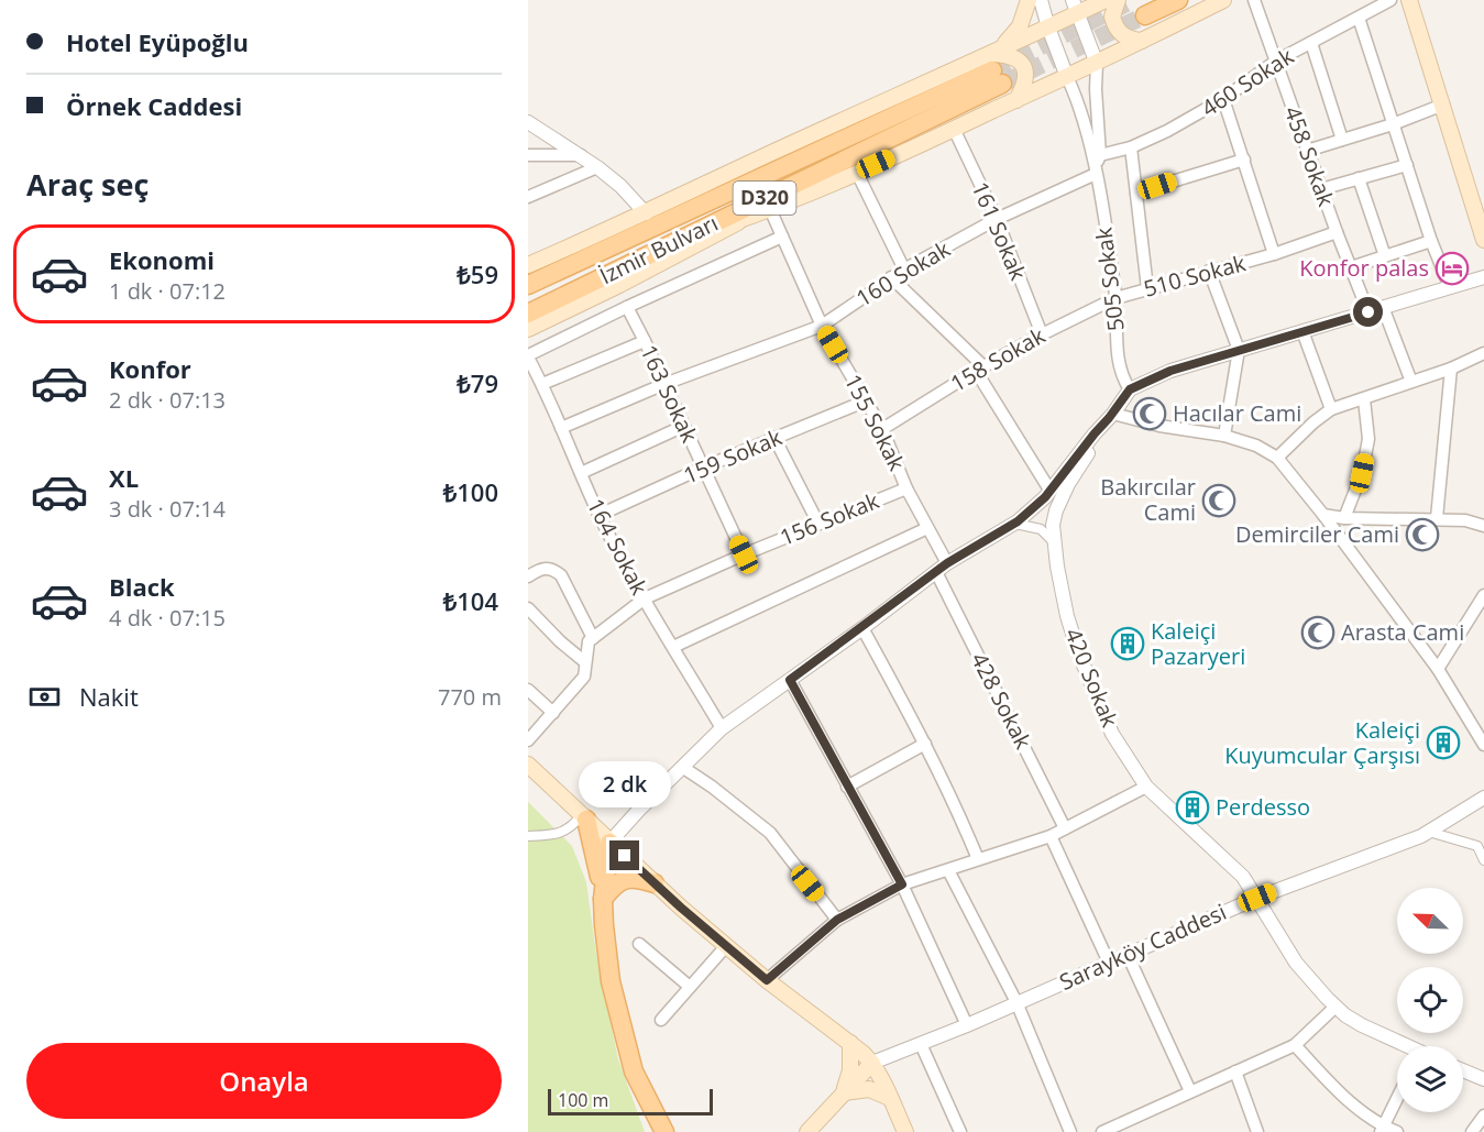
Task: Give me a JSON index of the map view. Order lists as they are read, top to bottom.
{
  "streets": {
    "main road": ["D320", "İzmir Bulvarı"],
    "street": [
      "460 Sokak",
      "458 Sokak",
      "161 Sokak",
      "160 Sokak",
      "510 Sokak",
      "505 Sokak",
      "158 Sokak",
      "163 Sokak",
      "155 Sokak",
      "159 Sokak",
      "156 Sokak",
      "164 Sokak",
      "420 Sokak",
      "428 Sokak",
      "Sarayköy Caddesi"
    ]
  },
  "crossings": [
    ["460 Sokak", "458 Sokak"],
    ["460 Sokak", "160 Sokak"],
    ["460 Sokak", "510 Sokak"],
    ["460 Sokak", "505 Sokak"],
    ["458 Sokak", "510 Sokak"],
    ["161 Sokak", "160 Sokak"],
    ["161 Sokak", "158 Sokak"],
    ["160 Sokak", "505 Sokak"],
    ["160 Sokak", "163 Sokak"],
    ["160 Sokak", "155 Sokak"],
    ["160 Sokak", "164 Sokak"],
    ["510 Sokak", "505 Sokak"],
    ["510 Sokak", "158 Sokak"],
    ["505 Sokak", "158 Sokak"],
    ["158 Sokak", "155 Sokak"],
    ["163 Sokak", "159 Sokak"],
    ["163 Sokak", "156 Sokak"],
    ["155 Sokak", "159 Sokak"],
    ["155 Sokak", "156 Sokak"],
    ["155 Sokak", "428 Sokak"],
    ["159 Sokak", "164 Sokak"],
    ["156 Sokak", "164 Sokak"],
    ["420 Sokak", "Sarayköy Caddesi"]
  ],
  "places": {
    "hotel": ["Konfor palas"],
    "mosque": [
      "Hacılar Cami",
      "Bakırcılar Cami",
      "Demirciler Cami",
      "Arasta Cami"
    ],
    "building": ["Kaleiçi Pazaryeri", "Kaleiçi Kuyumcular Çarşısı", "Perdesso"]
  },
  "scale_bar": "100 m",
  "north": "top left",
  "page": {
    "banner": ["Hotel Eyüpoğlu", "Örnek Caddesi"],
    "heading": "Araç seç",
    "list": [
      {
        "name": "Ekonomi",
        "note": "1 dk · 07:12",
        "value": "₺59"
      },
      {
        "name": "Konfor",
        "note": "2 dk · 07:13",
        "value": "₺79"
      },
      {
        "name": "XL",
        "note": "3 dk · 07:14",
        "value": "₺100"
      },
      {
        "name": "Black",
        "note": "4 dk · 07:15",
        "value": "₺104"
      }
    ],
    "pay": ["Nakit", "770 m"],
    "bubble": "2 dk",
    "buttons": "Onayla",
    "scale": "100 m"
  }
}
